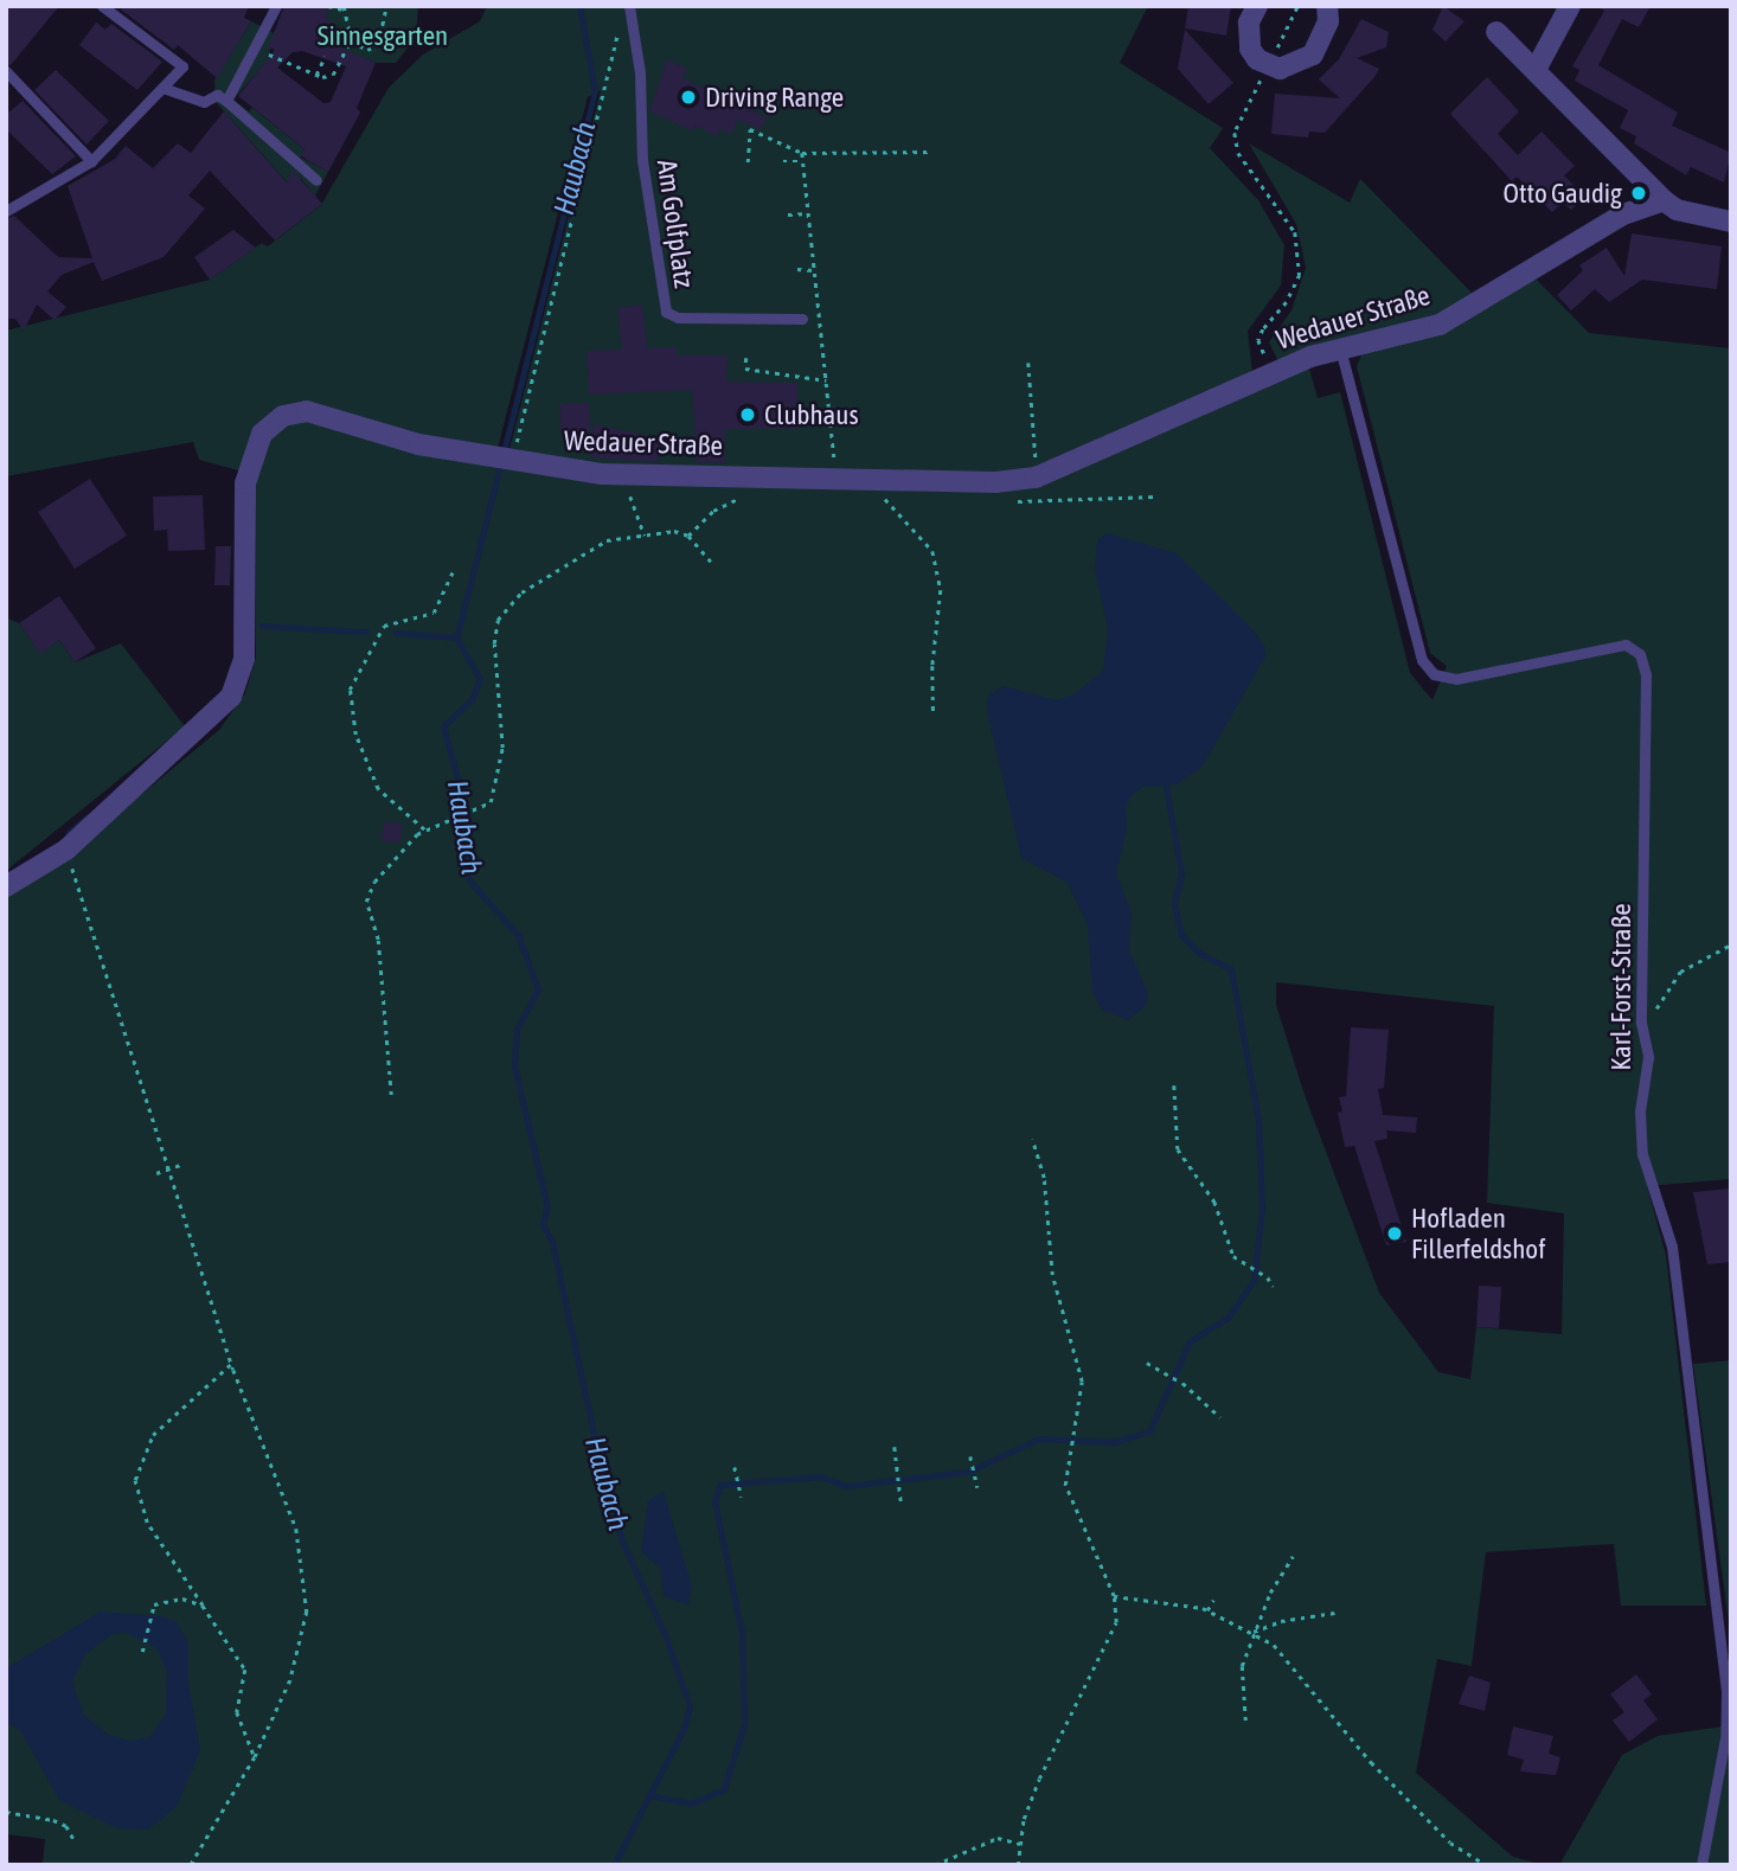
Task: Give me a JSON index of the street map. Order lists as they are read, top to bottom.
{
  "streets": {
    "street": ["Wedauer Straße"],
    "lane": ["Am Golfplatz", "Karl-Forst-Straße"]
  },
  "crossings": [
    ["Wedauer Straße", "Karl-Forst-Straße"]
  ],
  "water": ["Haubach"],
  "parks": ["Sinnesgarten"],
  "places": [
    "Driving Range",
    "Otto Gaudig",
    "Clubhaus",
    "Hofladen Fillerfeldshof"
  ]
}
